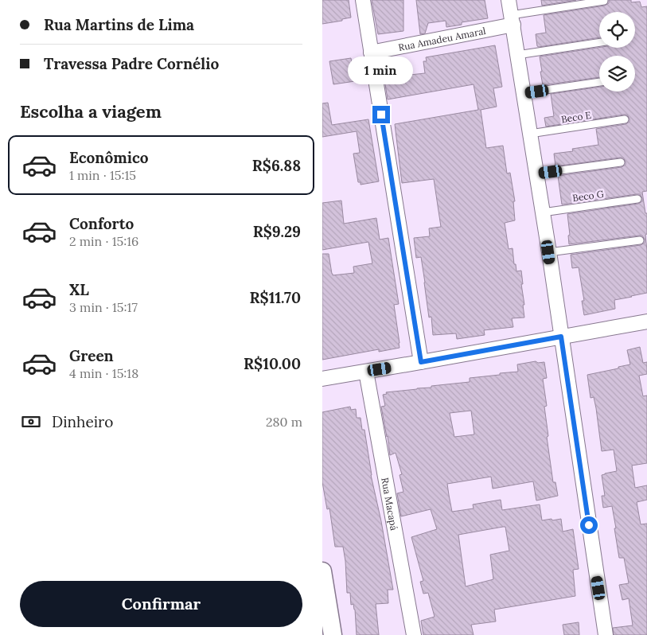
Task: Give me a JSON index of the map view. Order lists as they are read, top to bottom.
{
  "streets": {
    "street": ["Rua Amadeu Amaral", "Rua Macapá"],
    "lane": ["Beco E", "Beco G"]
  },
  "page": {
    "banner": ["Rua Martins de Lima", "Travessa Padre Cornélio"],
    "bubble": "1 min",
    "heading": "Escolha a viagem",
    "list": [
      {
        "name": "Econômico",
        "note": "1 min · 15:15",
        "value": "R$6.88"
      },
      {
        "name": "Conforto",
        "note": "2 min · 15:16",
        "value": "R$9.29"
      },
      {
        "name": "XL",
        "note": "3 min · 15:17",
        "value": "R$11.70"
      },
      {
        "name": "Green",
        "note": "4 min · 15:18",
        "value": "R$10.00"
      }
    ],
    "pay": ["Dinheiro", "280 m"],
    "buttons": "Confirmar"
  }
}
